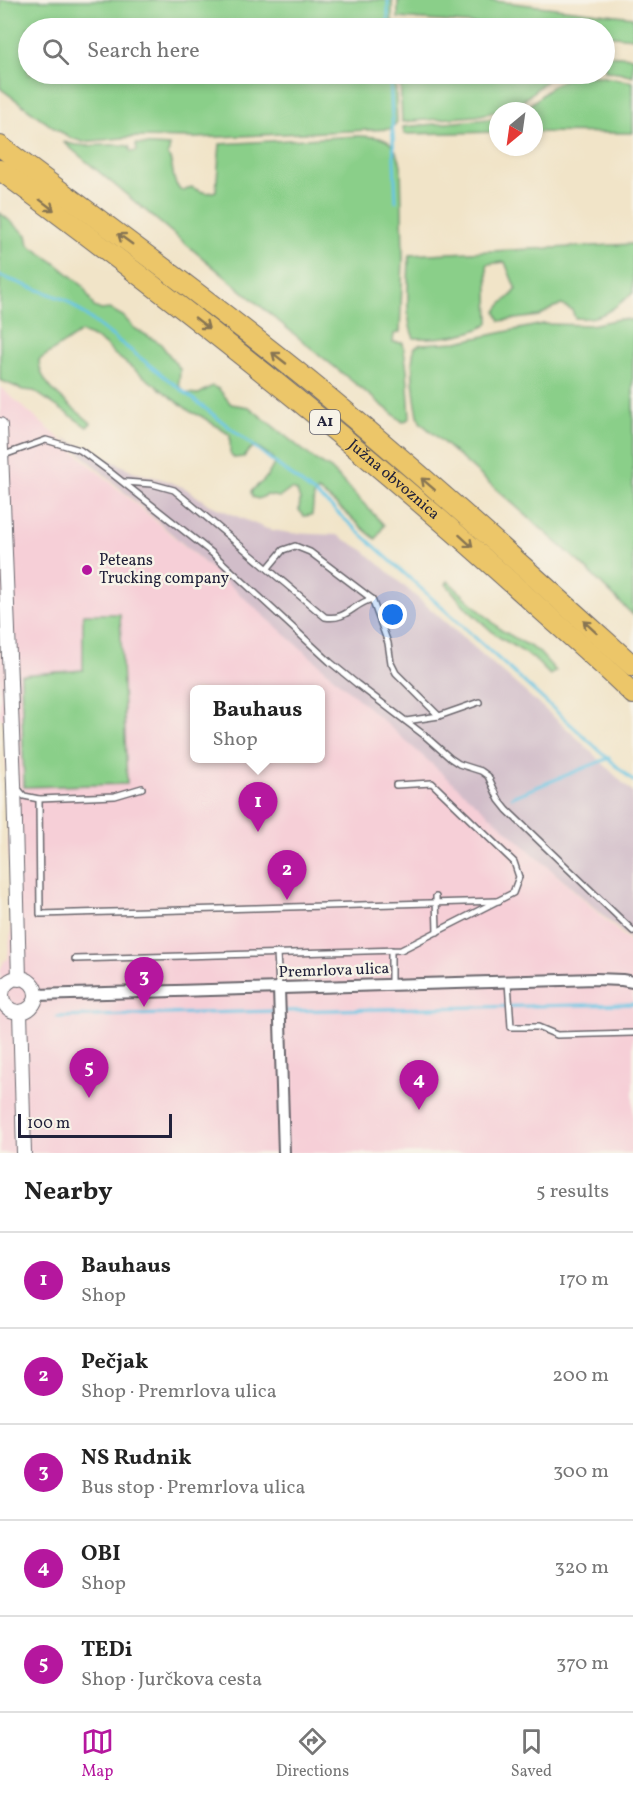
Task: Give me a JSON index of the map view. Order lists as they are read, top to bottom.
{
  "streets": {
    "highway": ["A1", "Južna obvoznica"],
    "street": ["Premrlova ulica"]
  },
  "places": ["Peteans Trucking company"],
  "scale_bar": "100 m",
  "north": "bottom left",
  "page": {
    "search": "Search here",
    "popup": ["Bauhaus", "Shop"],
    "pins": [
      "1",
      "2",
      "3",
      "5",
      "4"
    ],
    "scale": "100 m",
    "heading": ["Nearby", "5 results"],
    "list": [
      {
        "mark": "1",
        "name": "Bauhaus",
        "note": "Shop",
        "value": "170 m"
      },
      {
        "mark": "2",
        "name": "Pečjak",
        "note": "Shop · Premrlova ulica",
        "value": "200 m"
      },
      {
        "mark": "3",
        "name": "NS Rudnik",
        "note": "Bus stop · Premrlova ulica",
        "value": "300 m"
      },
      {
        "mark": "4",
        "name": "OBI",
        "note": "Shop",
        "value": "320 m"
      },
      {
        "mark": "5",
        "name": "TEDi",
        "note": "Shop · Jurčkova cesta",
        "value": "370 m"
      }
    ],
    "nav": ["Map", "Directions", "Saved"]
  }
}
